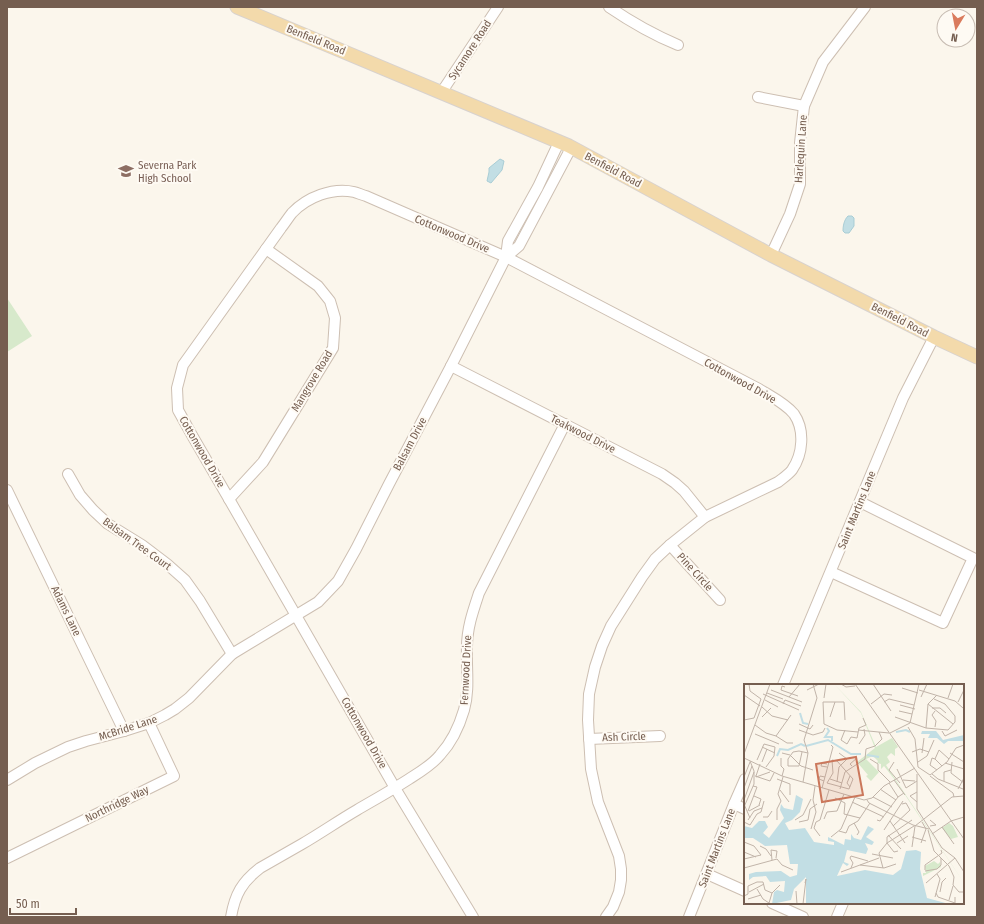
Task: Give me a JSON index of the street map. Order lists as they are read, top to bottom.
{
  "streets": {
    "main road": ["Benfield Road"],
    "street": [
      "Sycamore Road",
      "Harlequin Lane",
      "Cottonwood Drive",
      "Mangrove Road",
      "Teakwood Drive",
      "Balsam Drive",
      "Saint Martins Lane",
      "Balsam Tree Court",
      "Pine Circle",
      "Adams Lane",
      "Fernwood Drive",
      "McBride Lane",
      "Ash Circle",
      "Northridge Way"
    ]
  },
  "crossings": [
    ["Benfield Road", "Sycamore Road"],
    ["Benfield Road", "Harlequin Lane"],
    ["Benfield Road", "Balsam Drive"],
    ["Benfield Road", "Saint Martins Lane"],
    ["Cottonwood Drive", "Mangrove Road"],
    ["Cottonwood Drive", "Teakwood Drive"],
    ["Cottonwood Drive", "Balsam Drive"],
    ["Cottonwood Drive", "Pine Circle"],
    ["Cottonwood Drive", "Fernwood Drive"],
    ["Cottonwood Drive", "McBride Lane"],
    ["Cottonwood Drive", "Ash Circle"],
    ["Teakwood Drive", "Balsam Drive"],
    ["Teakwood Drive", "Fernwood Drive"],
    ["Balsam Drive", "McBride Lane"],
    ["Balsam Tree Court", "McBride Lane"],
    ["Adams Lane", "McBride Lane"],
    ["McBride Lane", "Northridge Way"]
  ],
  "places": {
    "school or university": ["Severna Park High School"]
  },
  "scale_bar": "50 m",
  "north": "bottom"
}
